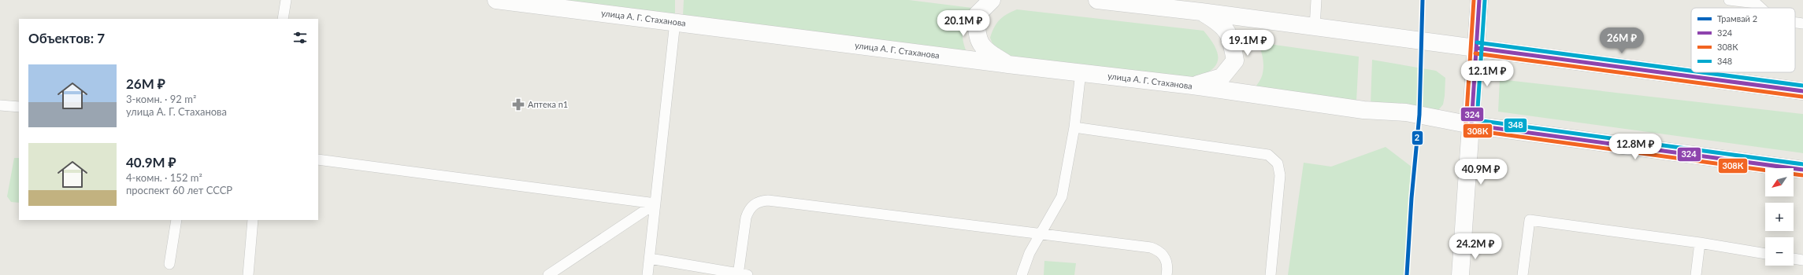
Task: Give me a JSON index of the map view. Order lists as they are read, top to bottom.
{
  "streets": {
    "main road": ["улица А. Г. Стаханова"]
  },
  "places": {
    "pharmacy": ["Аптека n1"]
  },
  "lines": [
    "tram line 2",
    "transit line 324",
    "transit line 308К",
    "transit line 348"
  ],
  "legend": [
    "Трамвай 2",
    "324",
    "308К",
    "348"
  ],
  "north": "bottom left",
  "page": {
    "price": [
      "20.1M ₽",
      "26M ₽",
      "19.1M ₽",
      "12.1M ₽",
      "12.8M ₽",
      "40.9M ₽",
      "24.2M ₽"
    ],
    "heading": "Объектов: 7",
    "list": [
      {
        "name": "26M ₽",
        "note": "3-комн. · 92 m² · улица А. Г. Стаханова"
      },
      {
        "name": "40.9M ₽",
        "note": "4-комн. · 152 m² · проспект 60 лет СССР"
      }
    ],
    "map_buttons": ["+", "−"]
  }
}
